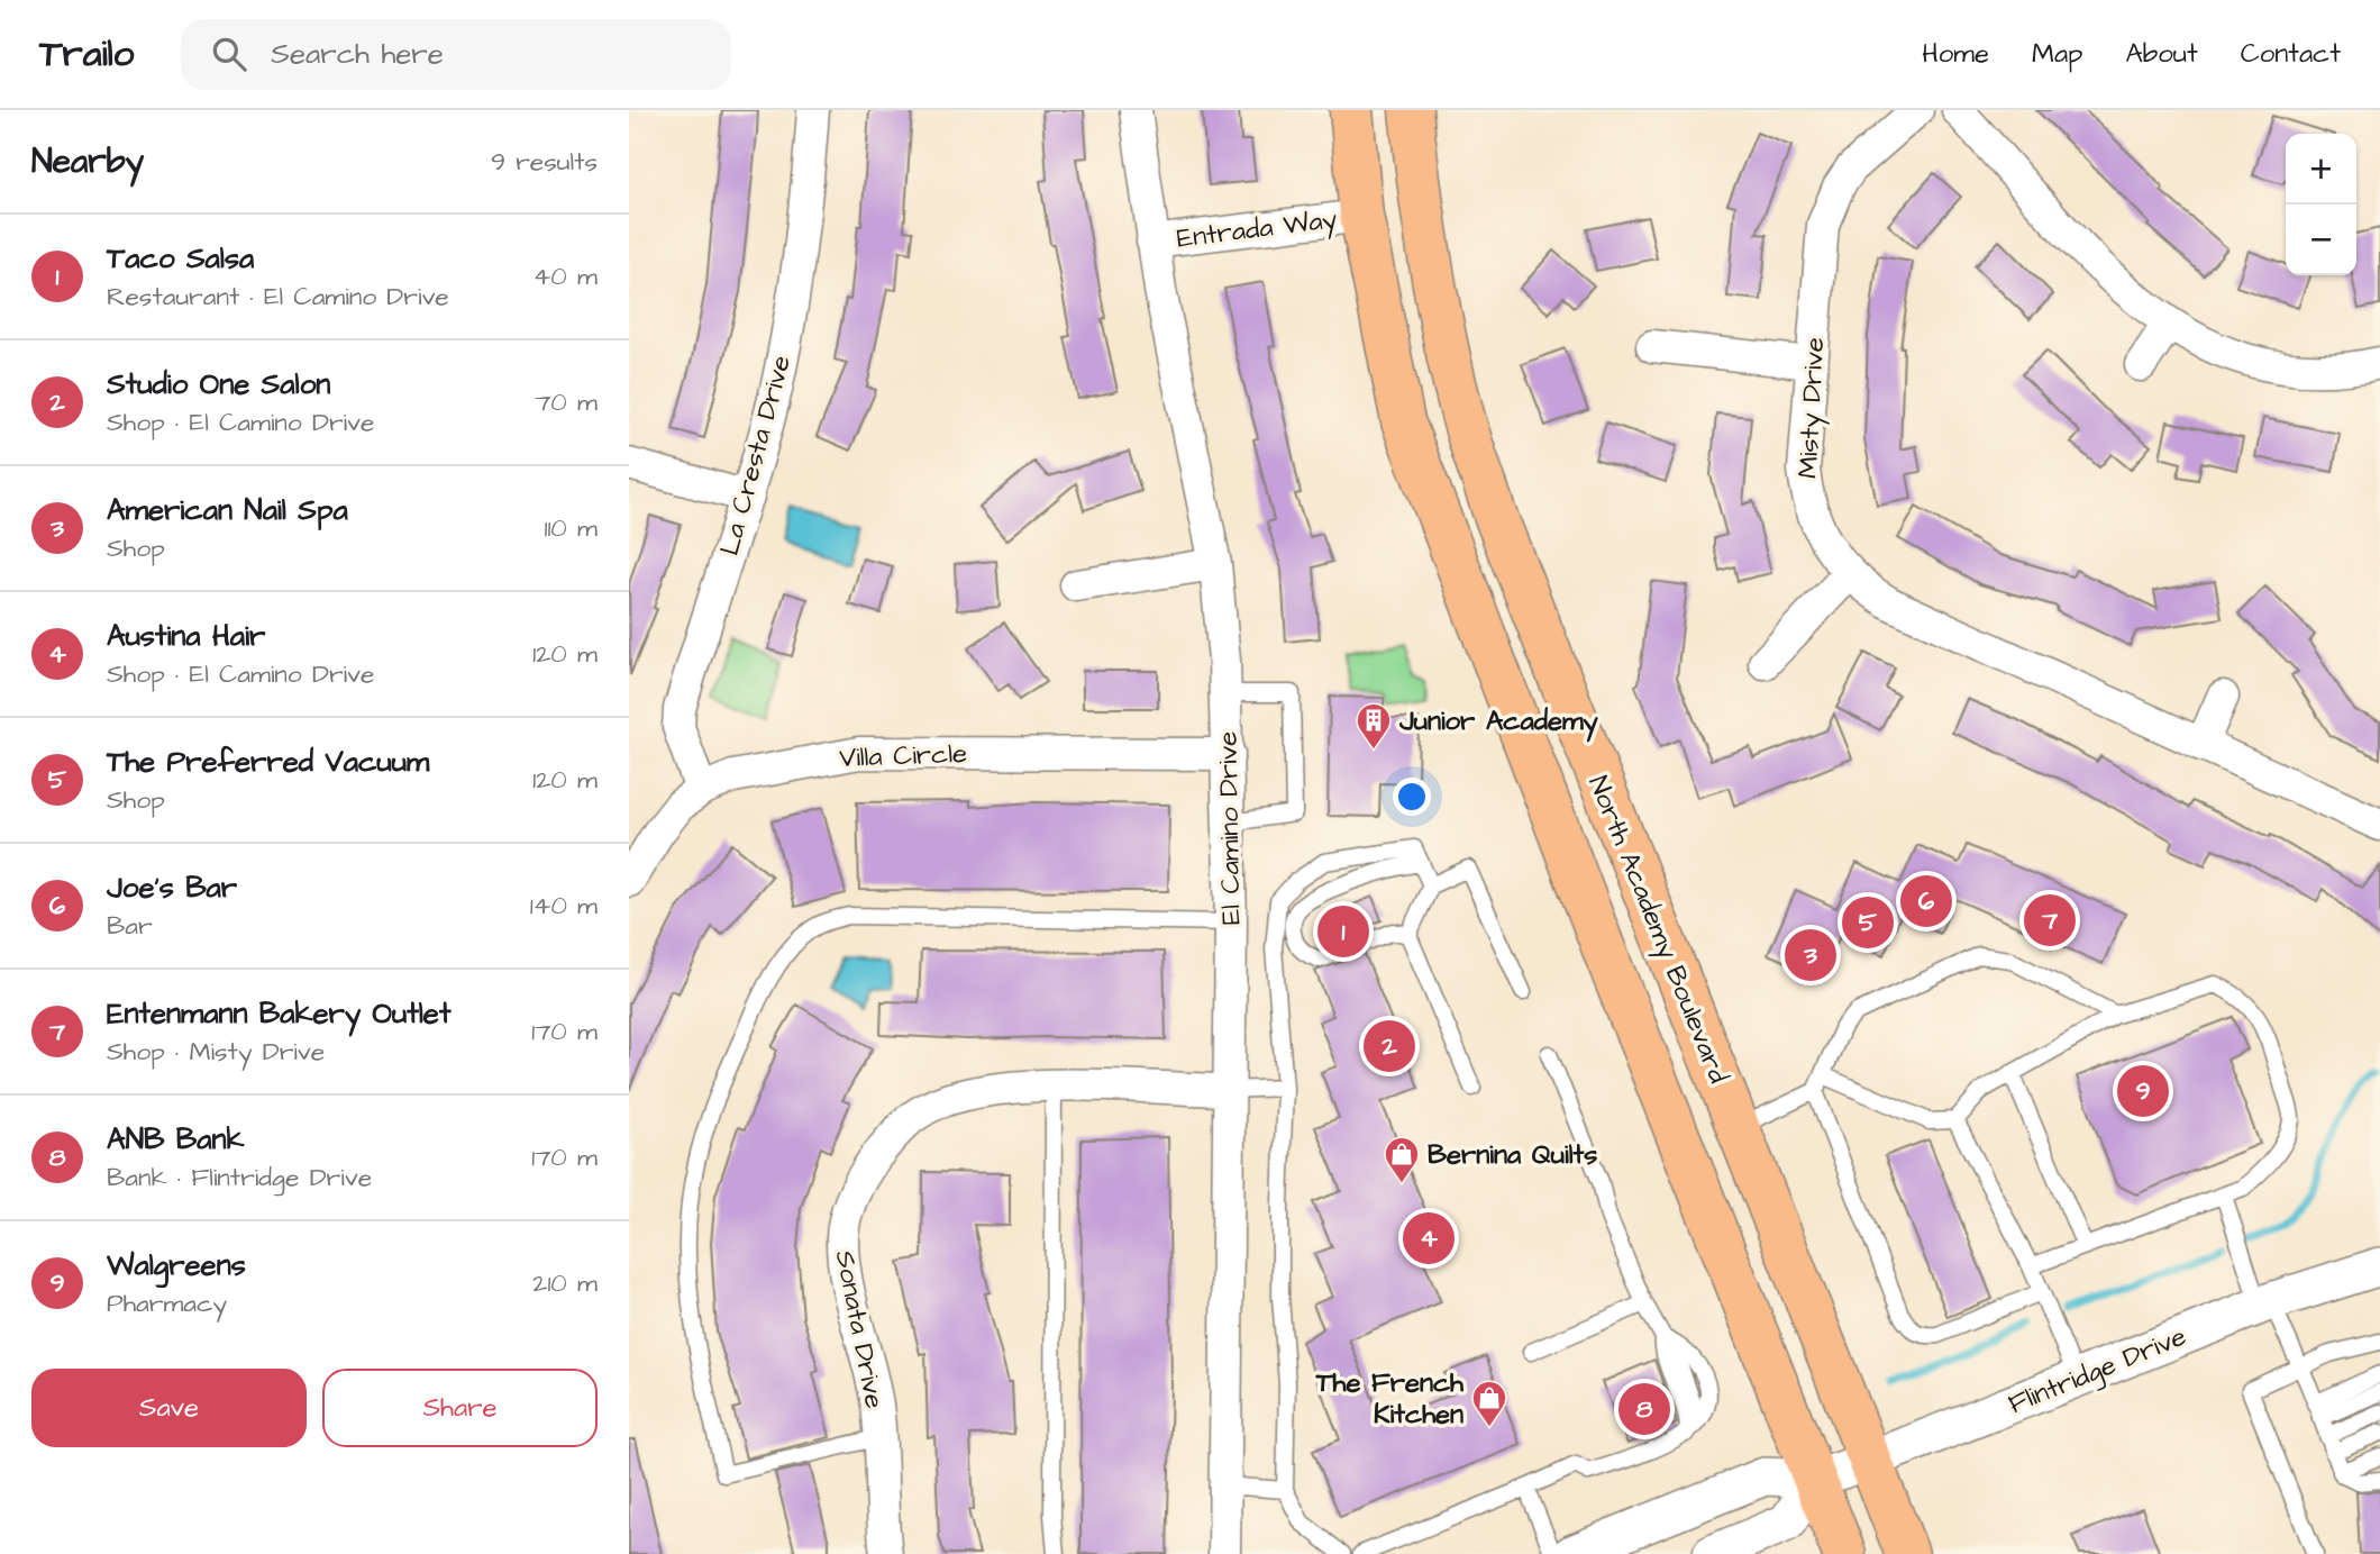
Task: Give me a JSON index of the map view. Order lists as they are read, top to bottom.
{
  "streets": {
    "highway": ["North Academy Boulevard"],
    "street": [
      "Entrada Way",
      "Misty Drive",
      "La Cresta Drive",
      "Villa Circle",
      "El Camino Drive",
      "Sonata Drive",
      "Flintridge Drive"
    ]
  },
  "crossings": [
    ["Entrada Way", "El Camino Drive"],
    ["Entrada Way", "North Academy Boulevard"],
    ["La Cresta Drive", "Villa Circle"],
    ["Villa Circle", "El Camino Drive"],
    ["El Camino Drive", "Sonata Drive"],
    ["North Academy Boulevard", "Flintridge Drive"]
  ],
  "places": {
    "building": ["Junior Academy"],
    "shop": ["Bernina Quilts", "The French Kitchen"]
  },
  "page": {
    "header": "Trailo",
    "search": "Search here",
    "nav": [
      "Home",
      "Map",
      "About",
      "Contact"
    ],
    "heading": ["Nearby", "9 results"],
    "map_buttons": ["+", "−"],
    "list": [
      {
        "mark": "1",
        "name": "Taco Salsa",
        "note": "Restaurant · El Camino Drive",
        "value": "40 m"
      },
      {
        "mark": "2",
        "name": "Studio One Salon",
        "note": "Shop · El Camino Drive",
        "value": "70 m"
      },
      {
        "mark": "3",
        "name": "American Nail Spa",
        "note": "Shop",
        "value": "110 m"
      },
      {
        "mark": "4",
        "name": "Austina Hair",
        "note": "Shop · El Camino Drive",
        "value": "120 m"
      },
      {
        "mark": "5",
        "name": "The Preferred Vacuum",
        "note": "Shop",
        "value": "120 m"
      },
      {
        "mark": "6",
        "name": "Joe's Bar",
        "note": "Bar",
        "value": "140 m"
      },
      {
        "mark": "7",
        "name": "Entenmann Bakery Outlet",
        "note": "Shop · Misty Drive",
        "value": "170 m"
      },
      {
        "mark": "8",
        "name": "ANB Bank",
        "note": "Bank · Flintridge Drive",
        "value": "170 m"
      },
      {
        "mark": "9",
        "name": "Walgreens",
        "note": "Pharmacy",
        "value": "210 m"
      }
    ],
    "pins": [
      "6",
      "7",
      "5",
      "1",
      "3",
      "2",
      "9",
      "4",
      "8"
    ],
    "buttons": ["Save", "Share"]
  }
}
